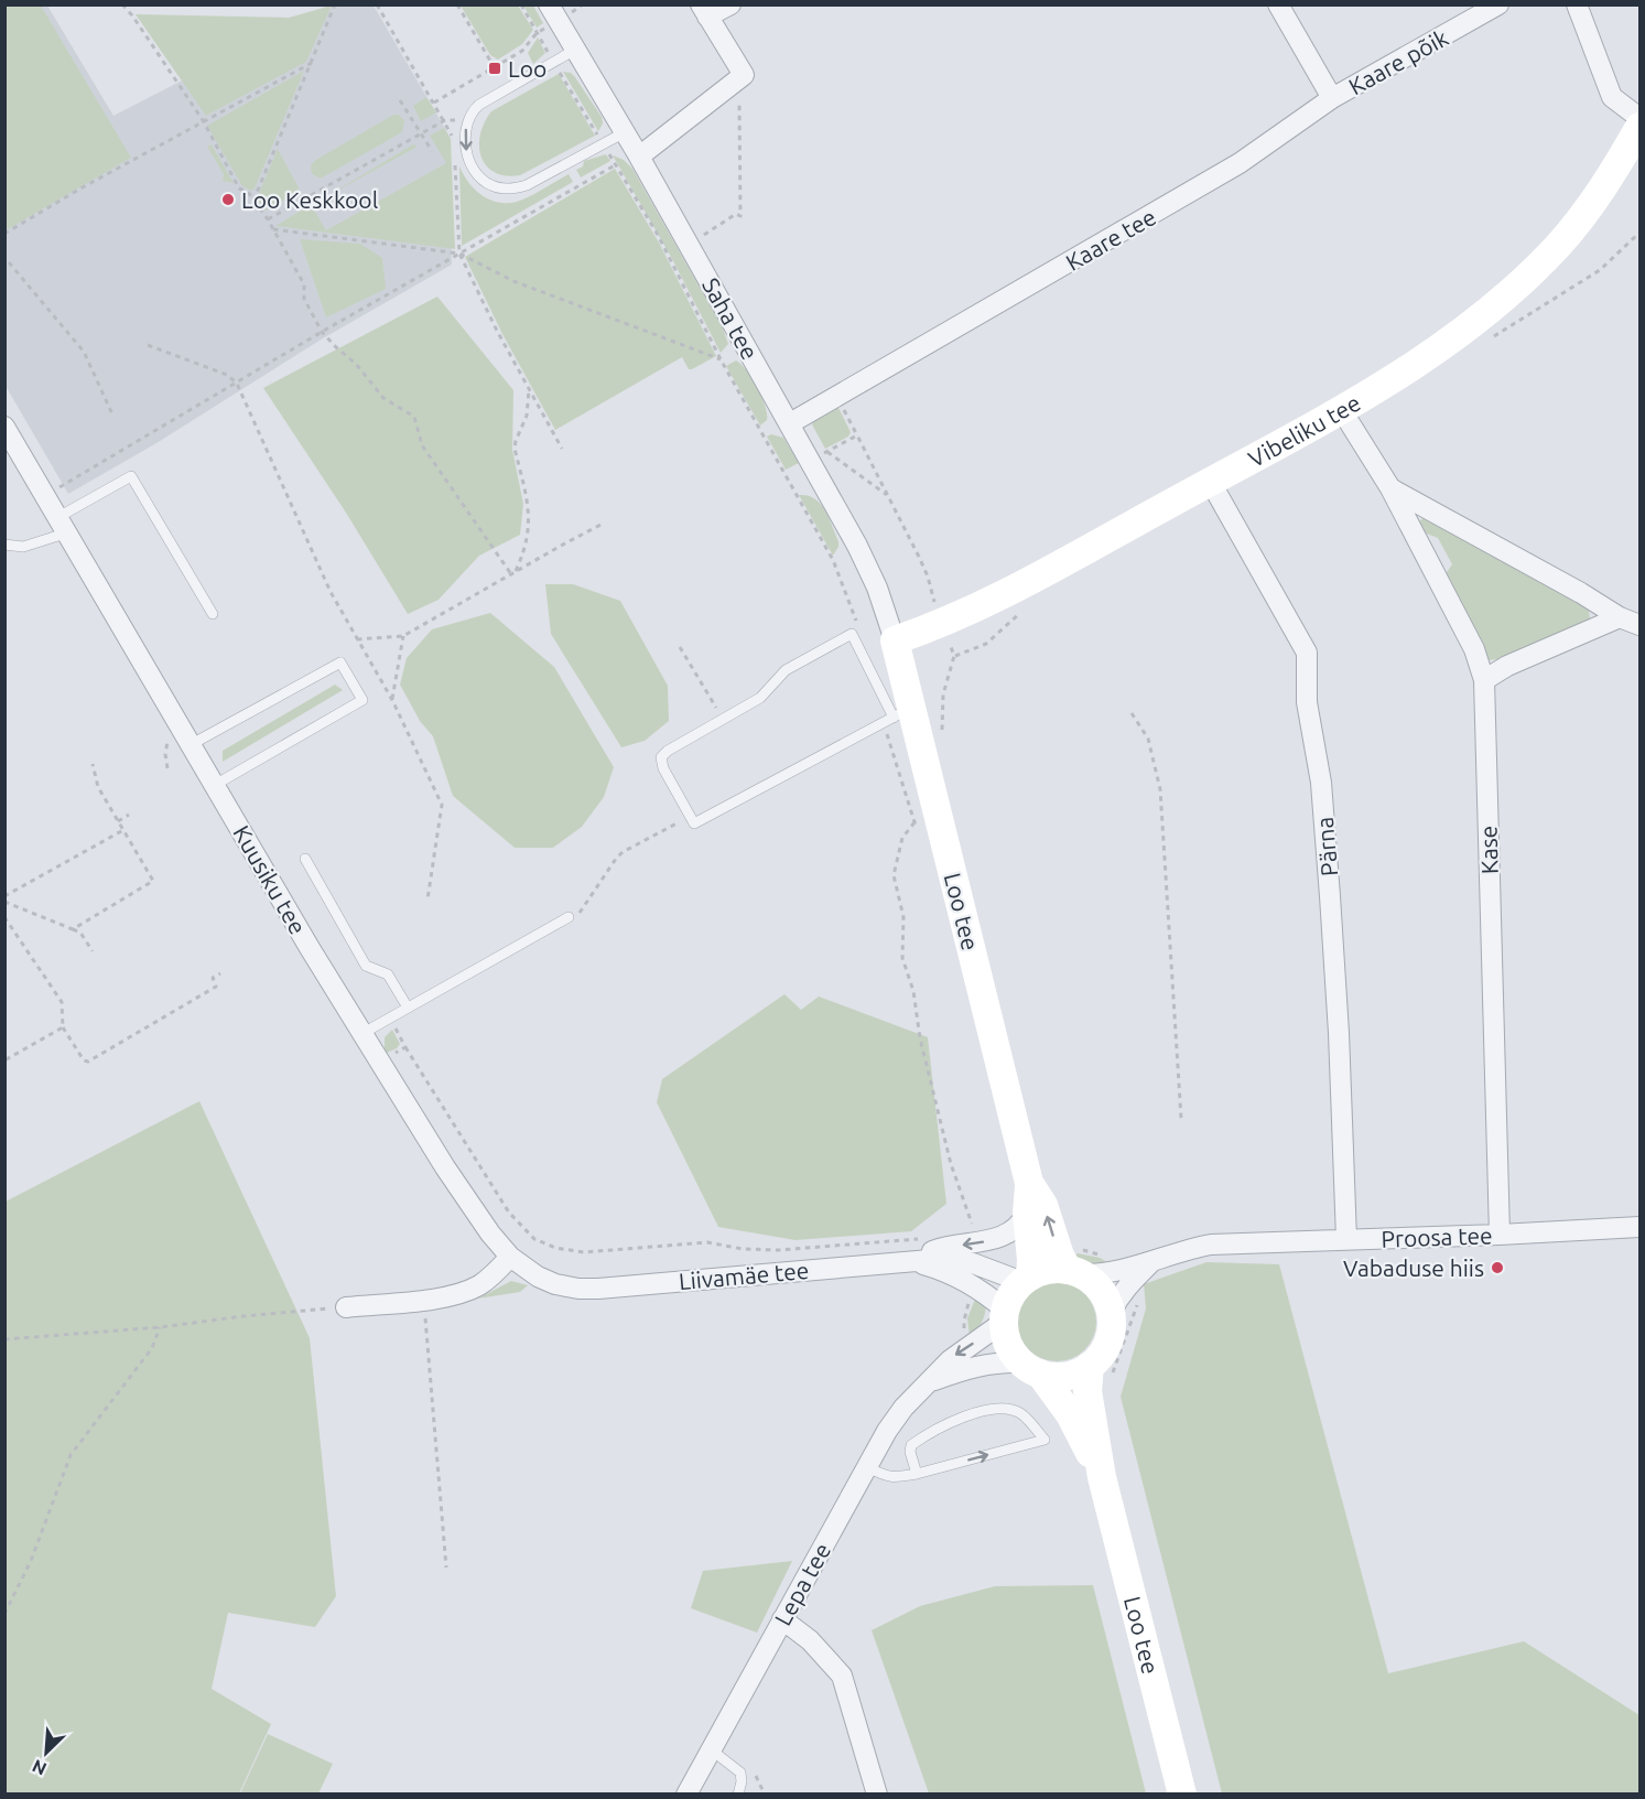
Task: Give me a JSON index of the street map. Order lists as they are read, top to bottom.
{
  "streets": {
    "street": [
      "Kaare põik",
      "Kaare tee",
      "Saha tee",
      "Vibeliku tee",
      "Pärna",
      "Kase",
      "Kuusiku tee",
      "Loo tee",
      "Proosa tee",
      "Liivamäe tee",
      "Lepa tee"
    ]
  },
  "crossings": [
    ["Kaare põik", "Kaare tee"],
    ["Kaare tee", "Saha tee"],
    ["Saha tee", "Vibeliku tee"],
    ["Saha tee", "Loo tee"],
    ["Vibeliku tee", "Pärna"],
    ["Vibeliku tee", "Kase"],
    ["Vibeliku tee", "Loo tee"],
    ["Pärna", "Proosa tee"],
    ["Kase", "Proosa tee"],
    ["Kuusiku tee", "Liivamäe tee"],
    ["Loo tee", "Proosa tee"],
    ["Loo tee", "Liivamäe tee"],
    ["Loo tee", "Lepa tee"],
    ["Proosa tee", "Liivamäe tee"],
    ["Proosa tee", "Lepa tee"],
    ["Liivamäe tee", "Lepa tee"]
  ],
  "places": {
    "transit": ["Loo"],
    "other": ["Loo Keskkool", "Vabaduse hiis"]
  },
  "north": "bottom left"
}
